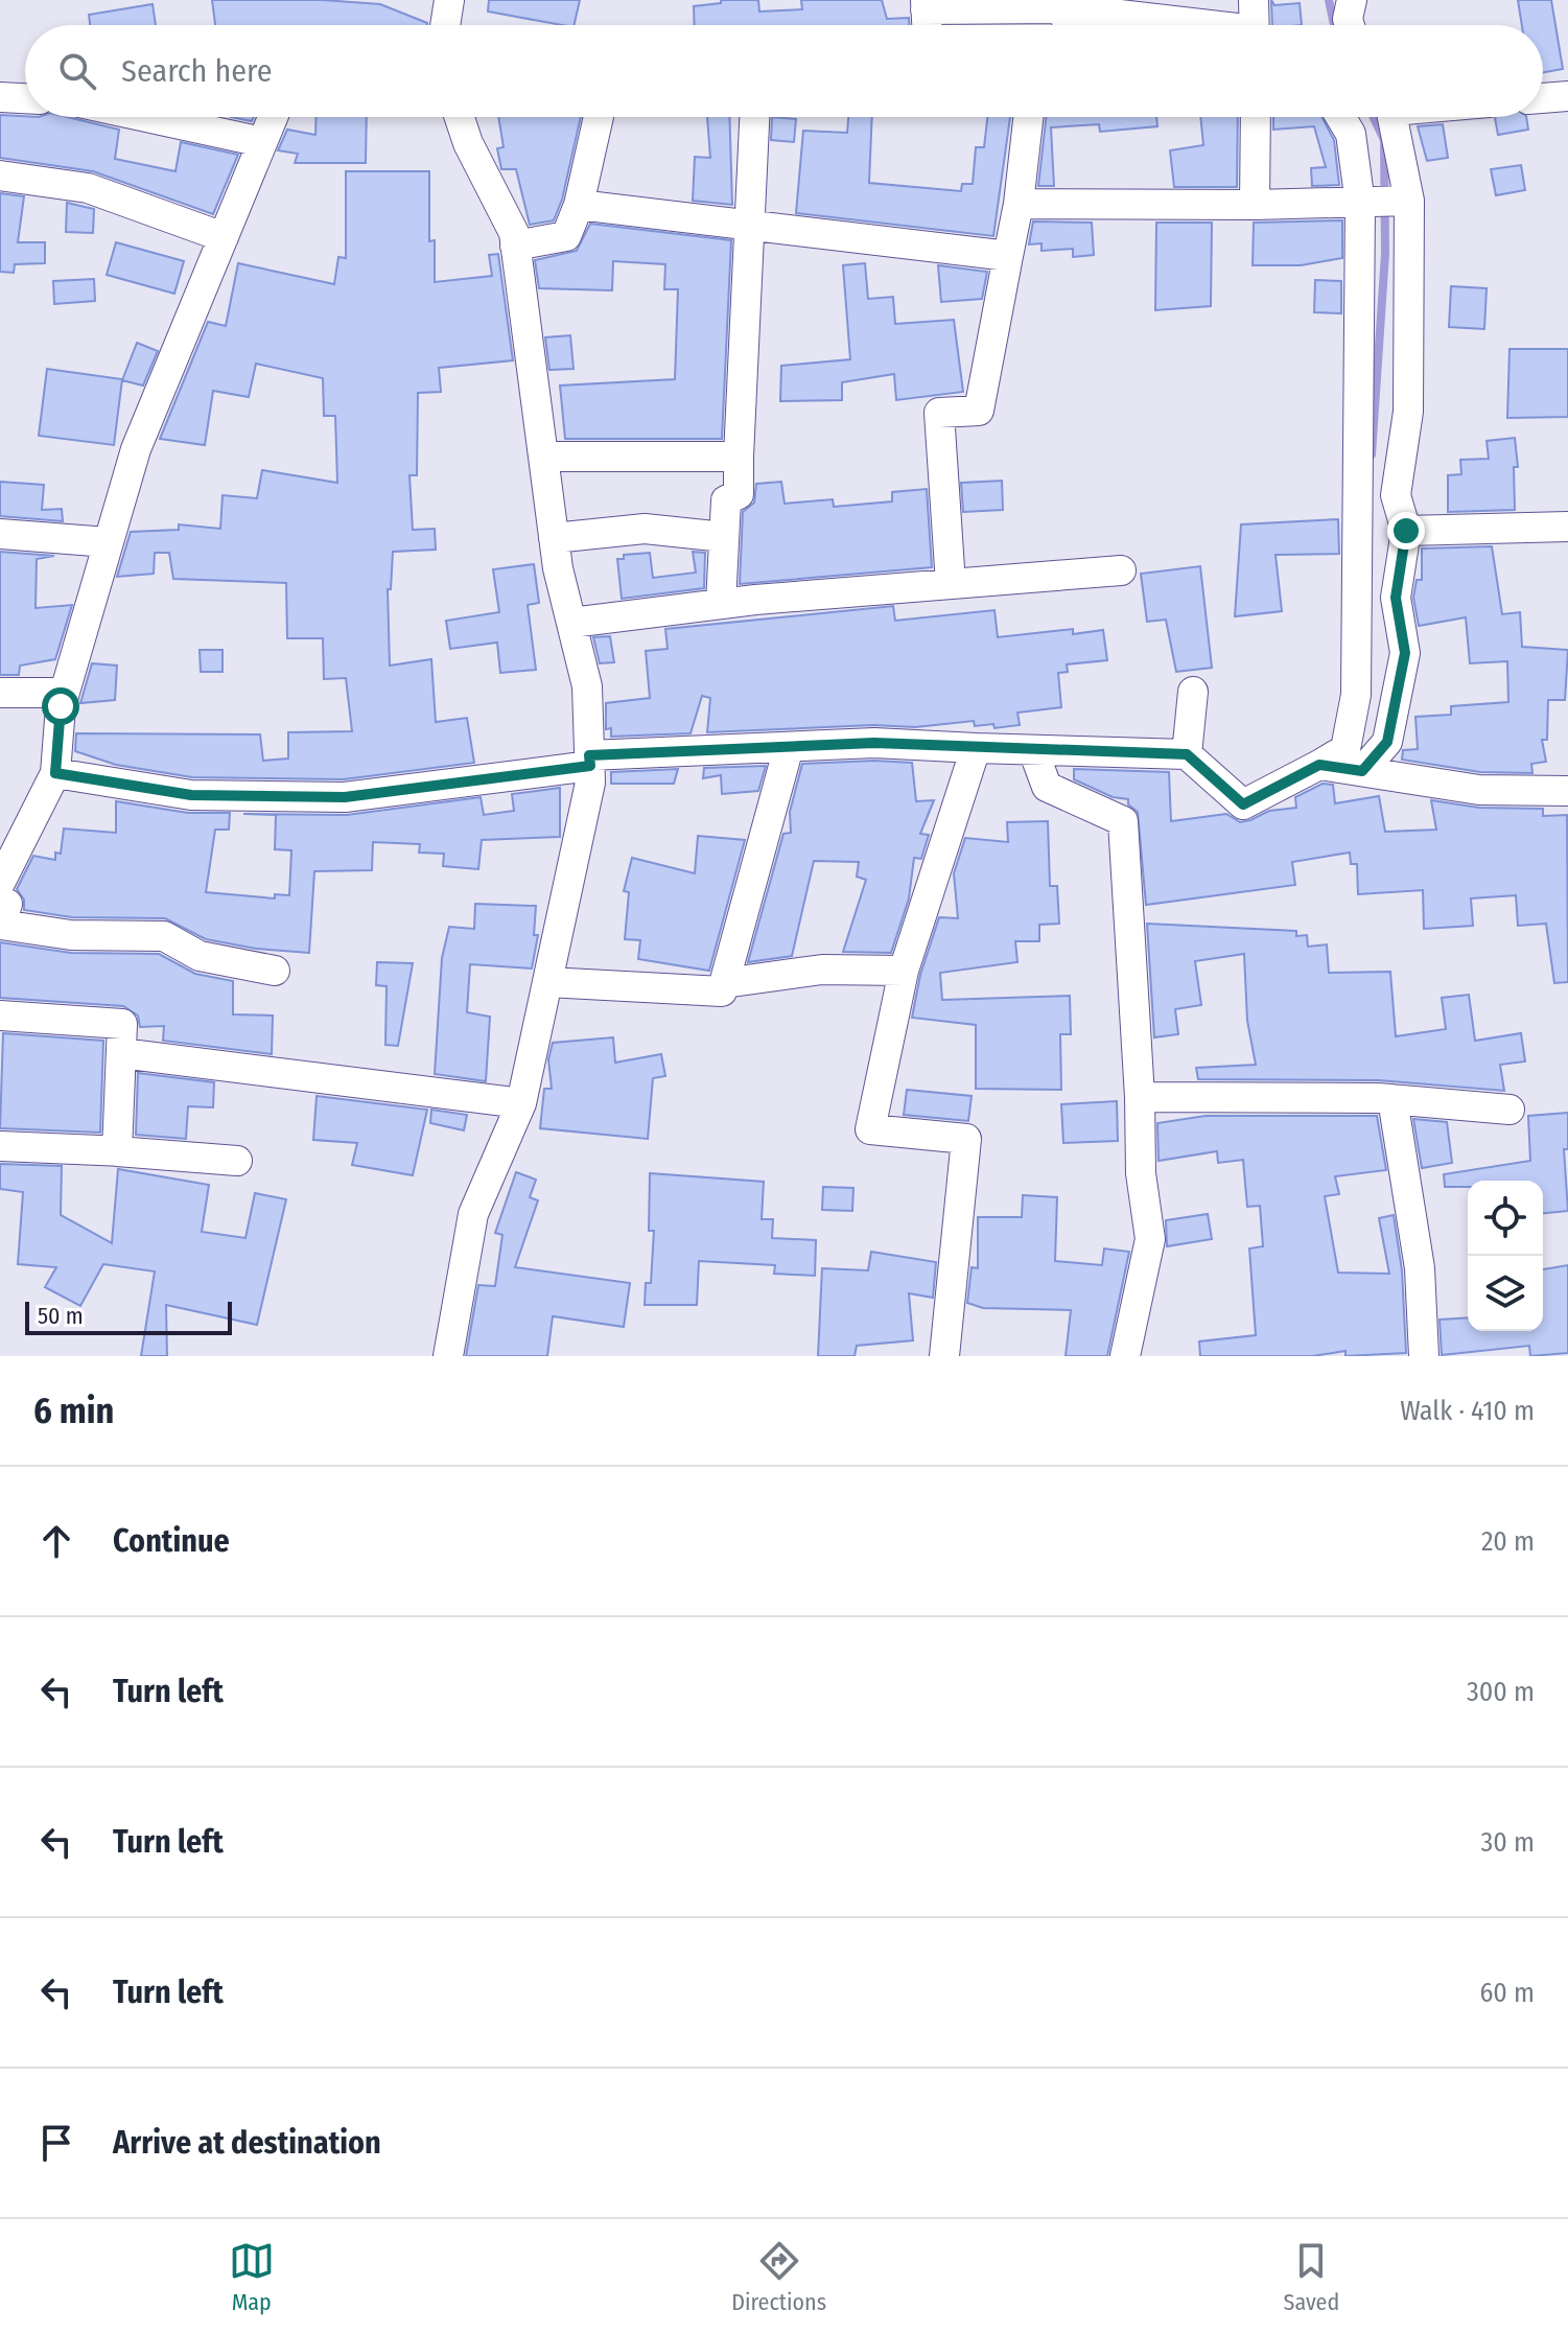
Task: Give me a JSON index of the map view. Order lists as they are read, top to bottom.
{
  "scale_bar": "50 m",
  "page": {
    "search": "Search here",
    "scale": "50 m",
    "heading": ["6 min", "Walk · 410 m"],
    "list": [
      ["Continue", "20 m"],
      ["Turn left", "300 m"],
      ["Turn left", "30 m"],
      ["Turn left", "60 m"],
      "Arrive at destination"
    ],
    "nav": ["Map", "Directions", "Saved"]
  }
}
